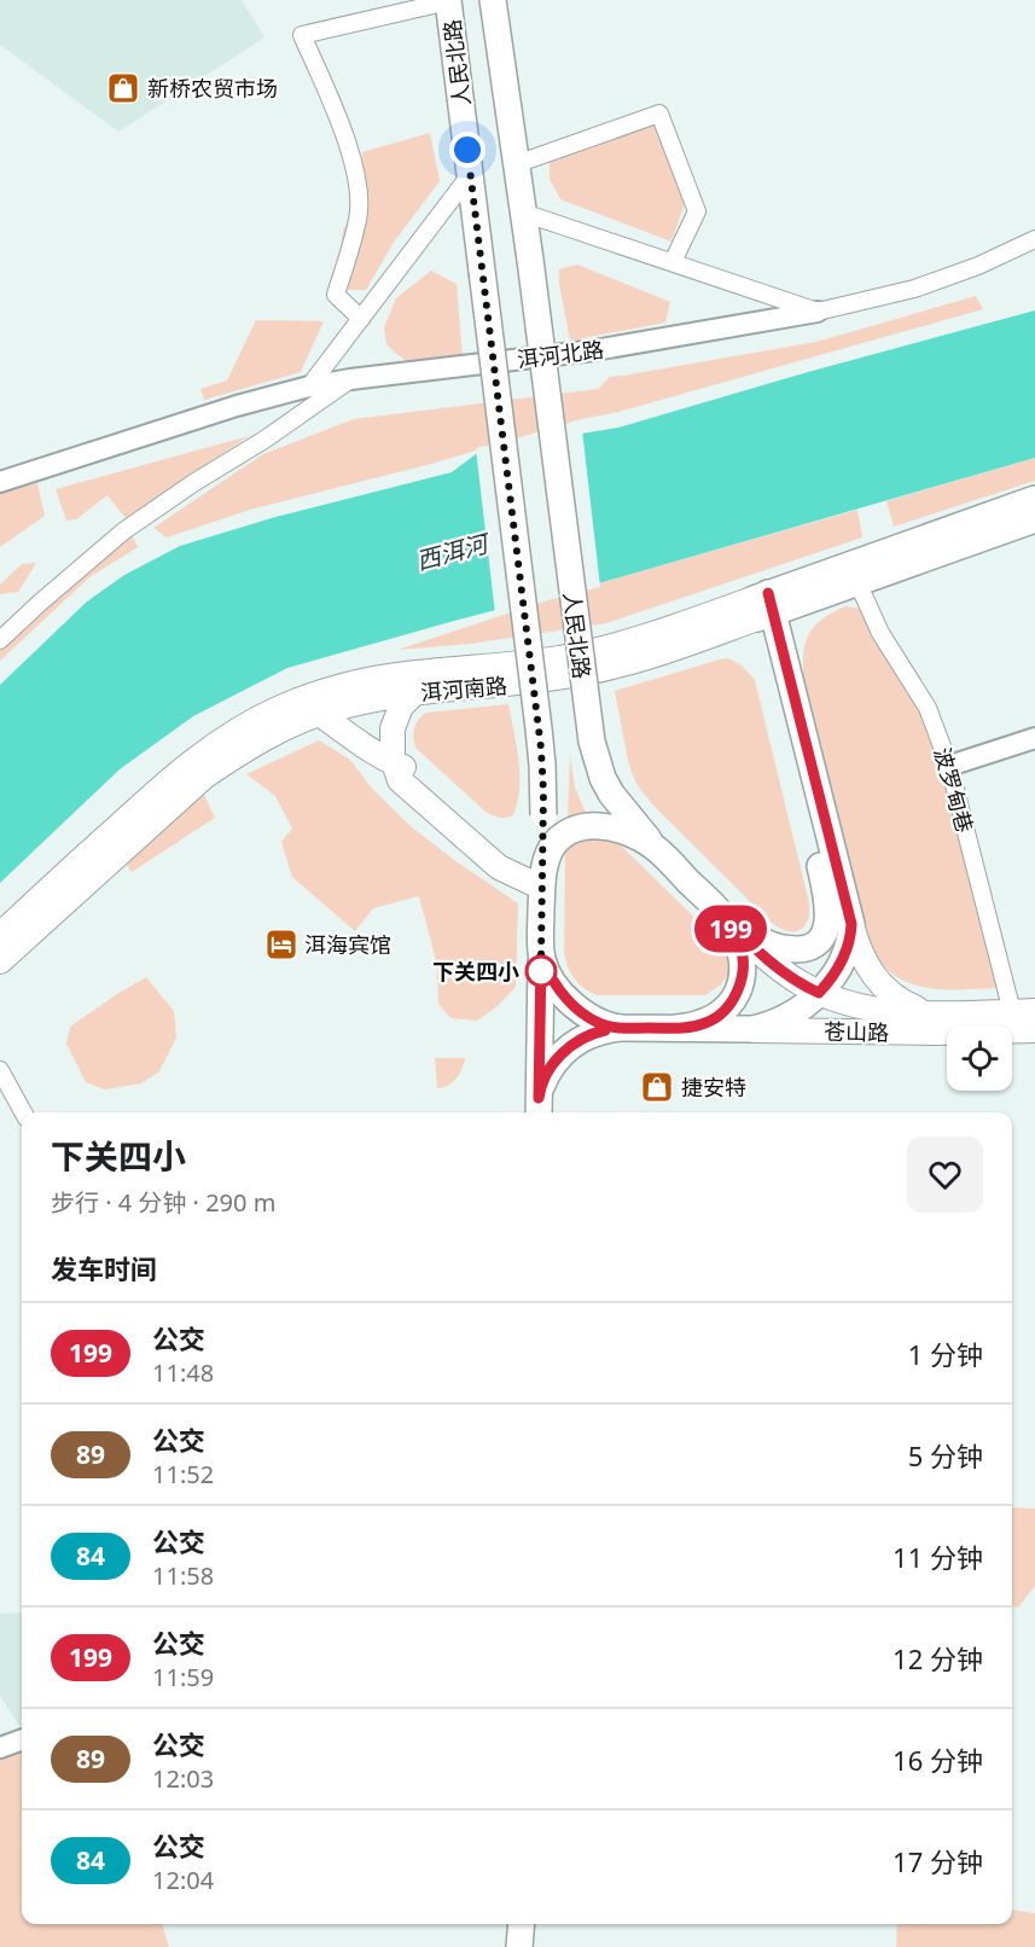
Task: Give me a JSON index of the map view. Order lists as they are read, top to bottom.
{
  "streets": {
    "main road": ["人民北路", "洱河南路", "苍山路"],
    "street": ["洱河北路", "波罗甸巷"]
  },
  "crossings": [
    ["人民北路", "苍山路"],
    ["洱河南路", "波罗甸巷"]
  ],
  "water": ["西洱河"],
  "places": {
    "shop": ["新桥农贸市场", "捷安特"],
    "hotel": ["洱海宾馆"],
    "other": ["下关四小"]
  },
  "lines": ["bus line 199"],
  "page": {
    "on_map": "199",
    "heading": [
      ["下关四小", "步行 · 4 分钟 · 290 m"],
      "发车时间"
    ],
    "list": [
      {
        "mark": "199",
        "name": "公交",
        "note": "11:48",
        "value": "1 分钟"
      },
      {
        "mark": "89",
        "name": "公交",
        "note": "11:52",
        "value": "5 分钟"
      },
      {
        "mark": "84",
        "name": "公交",
        "note": "11:58",
        "value": "11 分钟"
      },
      {
        "mark": "199",
        "name": "公交",
        "note": "11:59",
        "value": "12 分钟"
      },
      {
        "mark": "89",
        "name": "公交",
        "note": "12:03",
        "value": "16 分钟"
      },
      {
        "mark": "84",
        "name": "公交",
        "note": "12:04",
        "value": "17 分钟"
      }
    ]
  }
}
